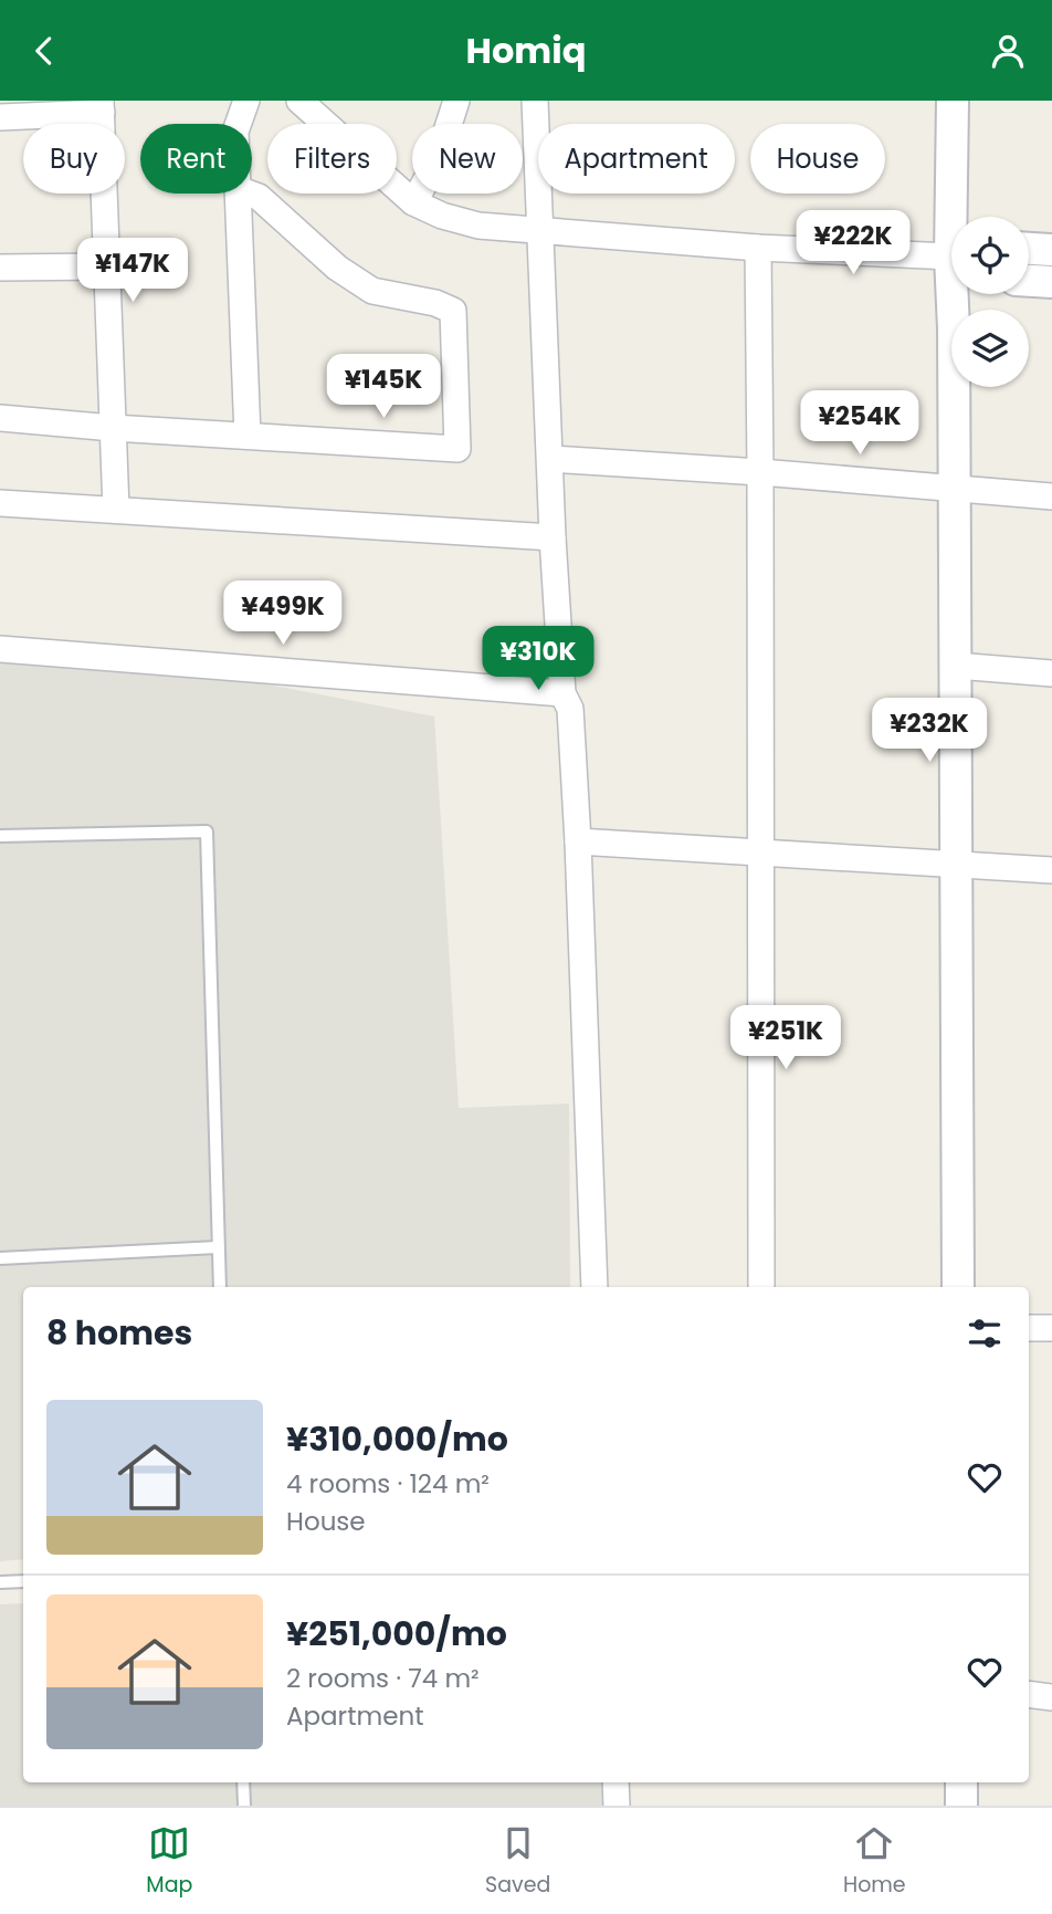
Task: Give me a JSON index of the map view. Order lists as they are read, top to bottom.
{
  "page": {
    "header": "Homiq",
    "chip": [
      "Buy",
      "Rent",
      "Filters",
      "New",
      "Apartment",
      "House"
    ],
    "price": [
      "¥222K",
      "¥147K",
      "¥145K",
      "¥254K",
      "¥499K",
      "¥310K",
      "¥232K",
      "¥251K"
    ],
    "heading": "8 homes",
    "list": [
      {
        "name": "¥310,000/mo",
        "note": "4 rooms · 124 m² · House"
      },
      {
        "name": "¥251,000/mo",
        "note": "2 rooms · 74 m² · Apartment"
      }
    ],
    "tabs": ["Map", "Saved", "Home"]
  }
}
